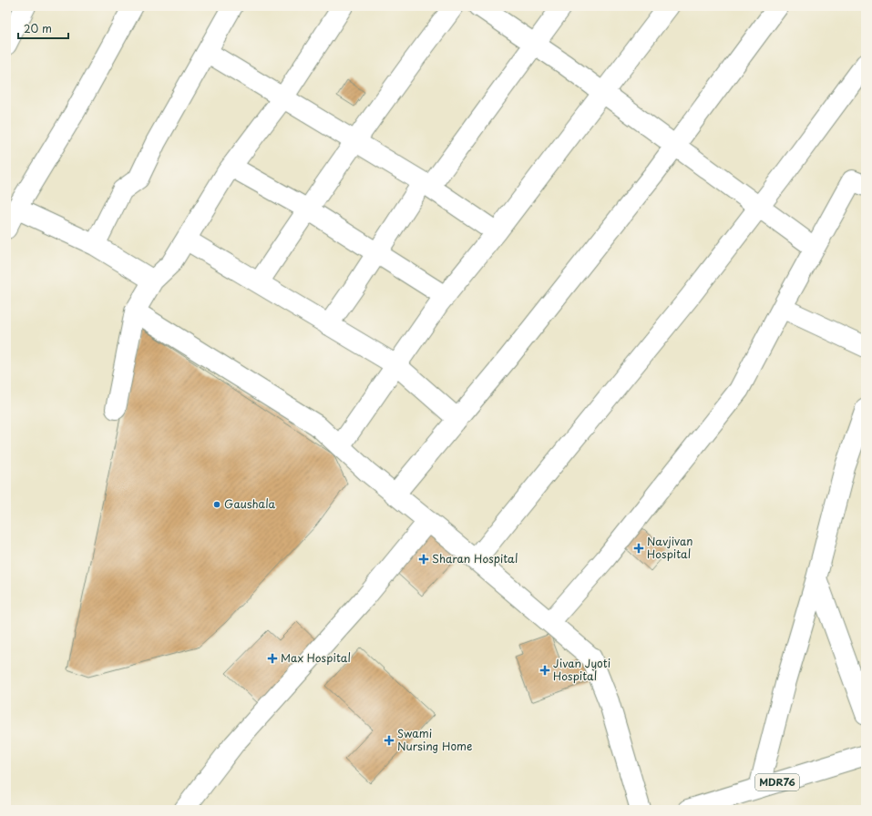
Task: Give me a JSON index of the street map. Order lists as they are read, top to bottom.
{
  "streets": {
    "street": ["MDR76"]
  },
  "places": {
    "other": ["Gaushala"],
    "health": [
      "Navjivan Hospital",
      "Sharan Hospital",
      "Max Hospital",
      "Jivan Jyoti Hospital",
      "Swami Nursing Home"
    ]
  },
  "scale_bar": "20 m"
}
